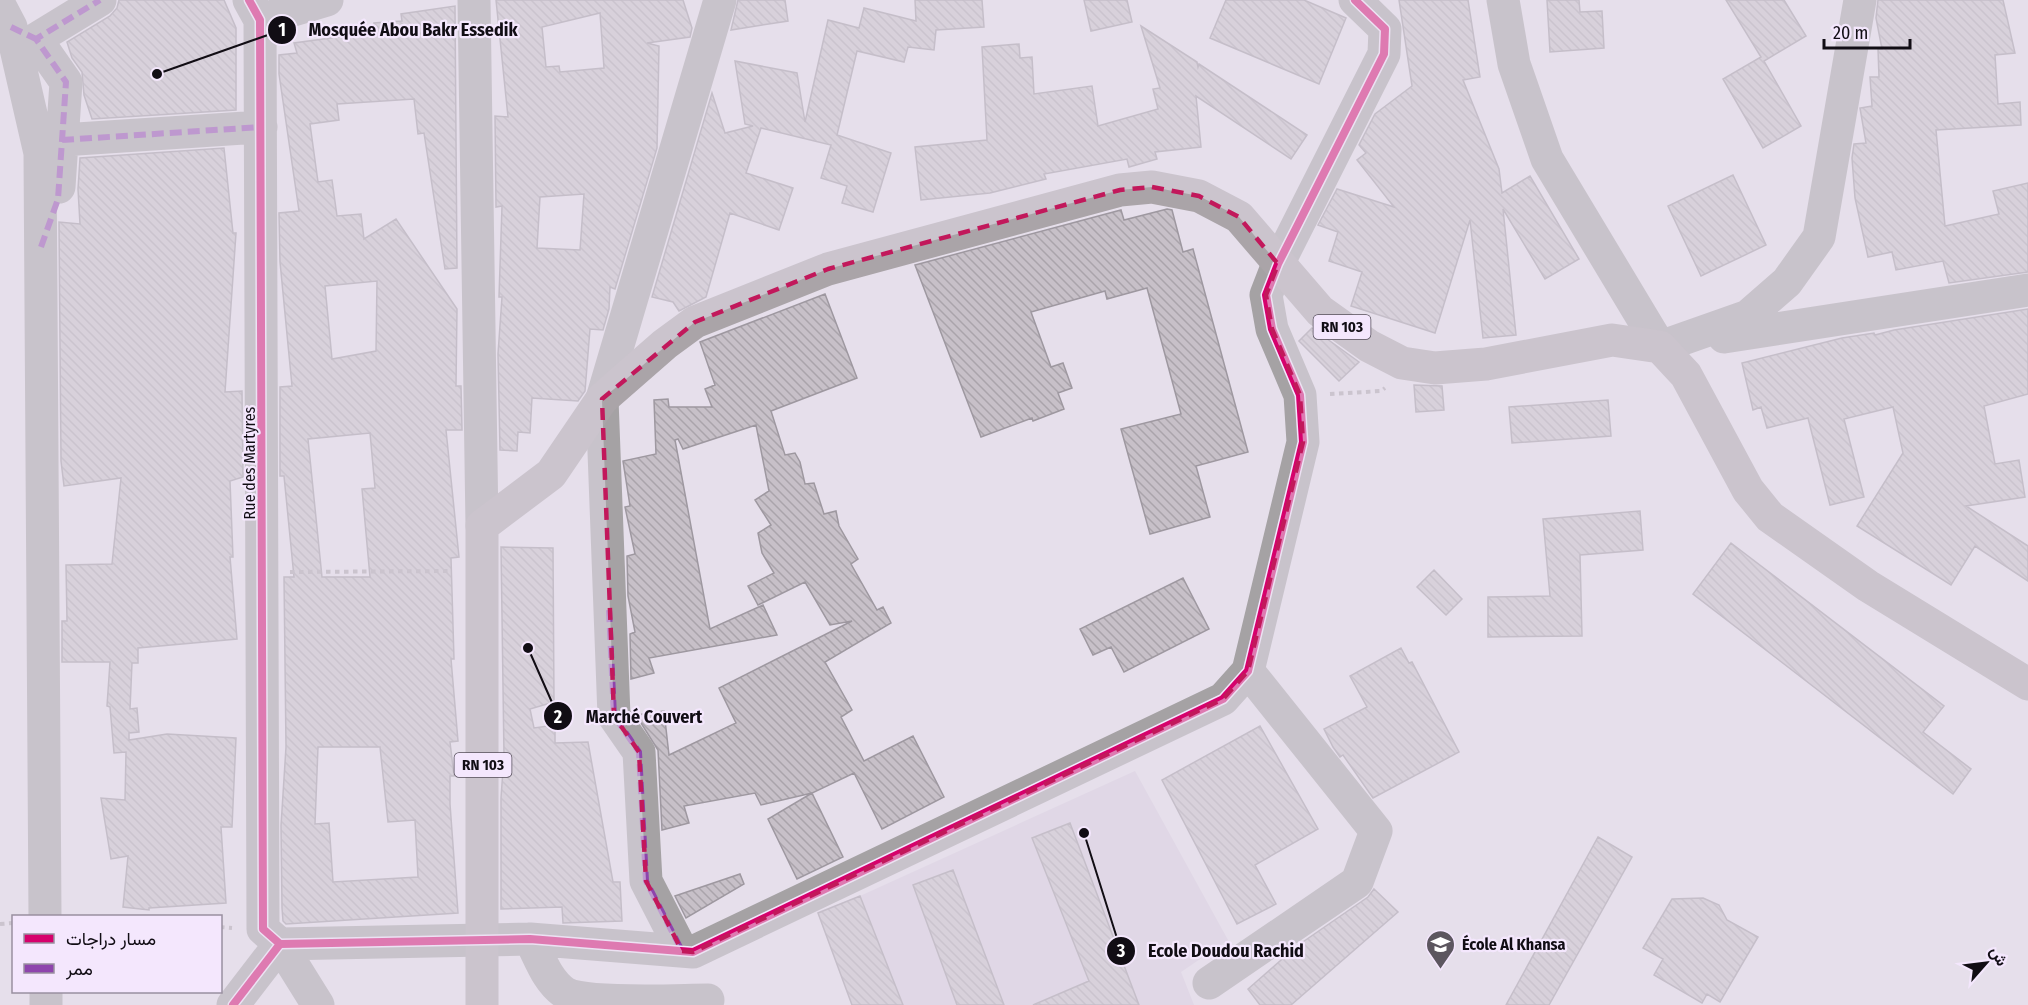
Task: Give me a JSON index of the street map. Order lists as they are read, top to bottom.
{
  "streets": {
    "main road": ["RN 103"],
    "street": ["Rue des Martyres"]
  },
  "places": {
    "other": ["Mosquée Abou Bakr Essedik", "Marché Couvert", "Ecole Doudou Rachid"],
    "school or university": ["École Al Khansa"]
  },
  "legend": ["مسار دراجات", "ممر"],
  "scale_bar": "20 m",
  "north": "top right"
}
